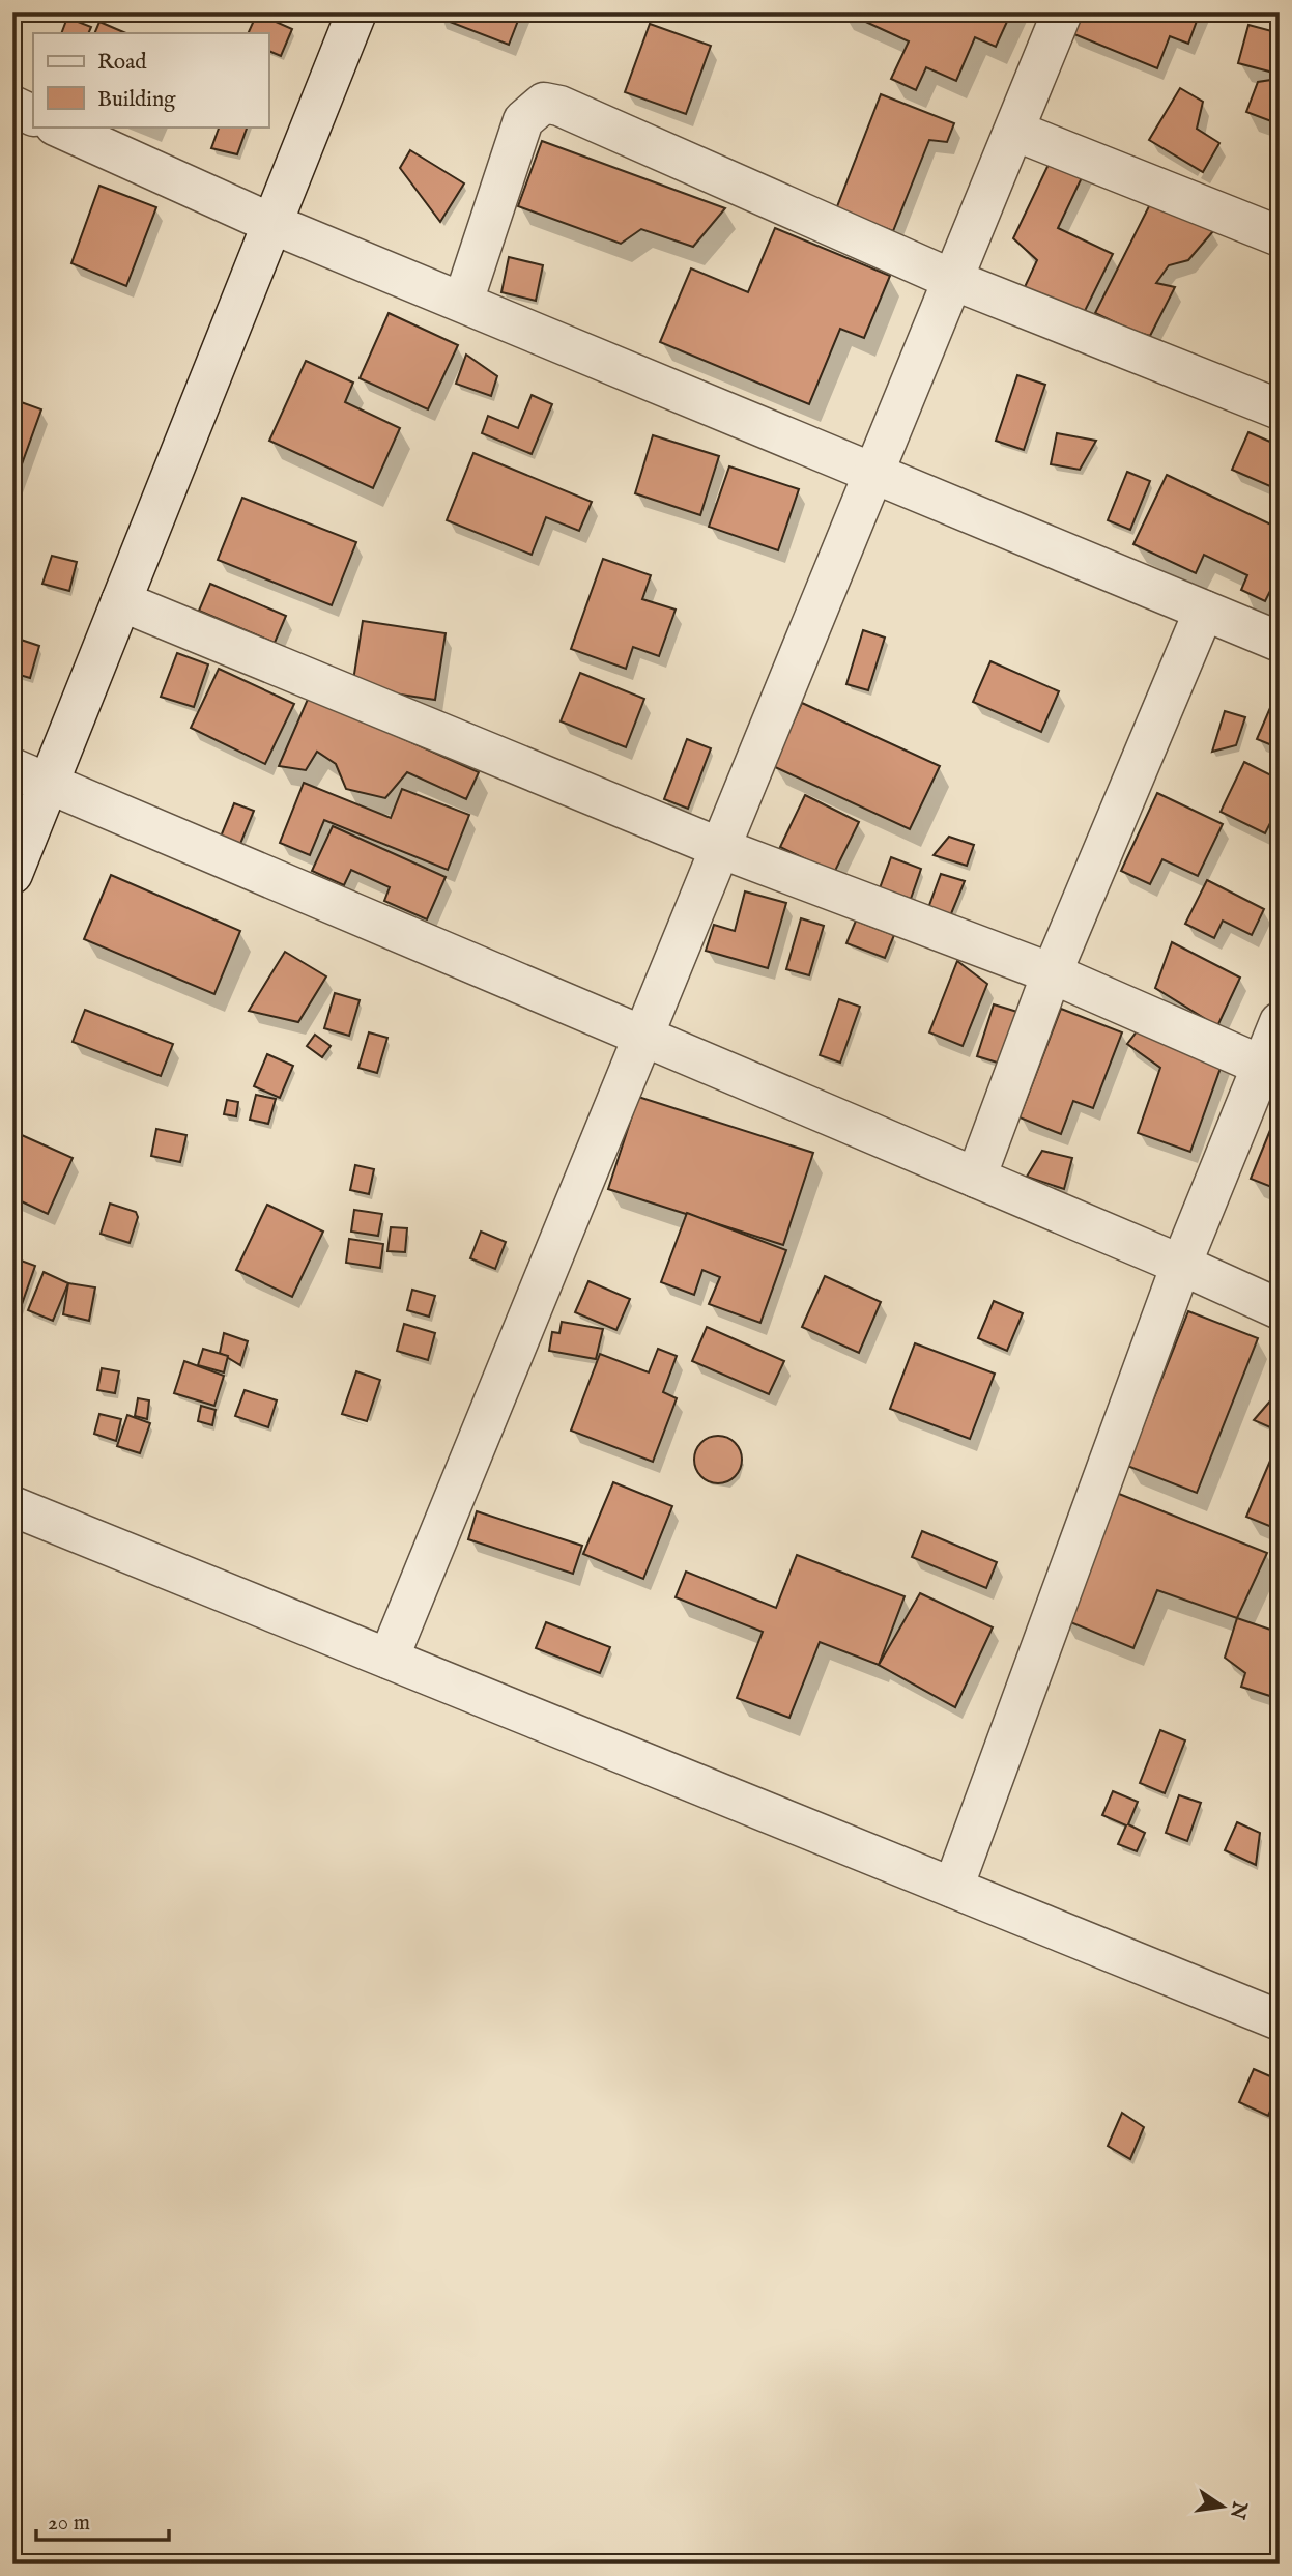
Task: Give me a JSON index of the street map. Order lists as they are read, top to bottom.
{
  "legend": ["Road", "Building"],
  "scale_bar": "20 m",
  "north": "right"
}
